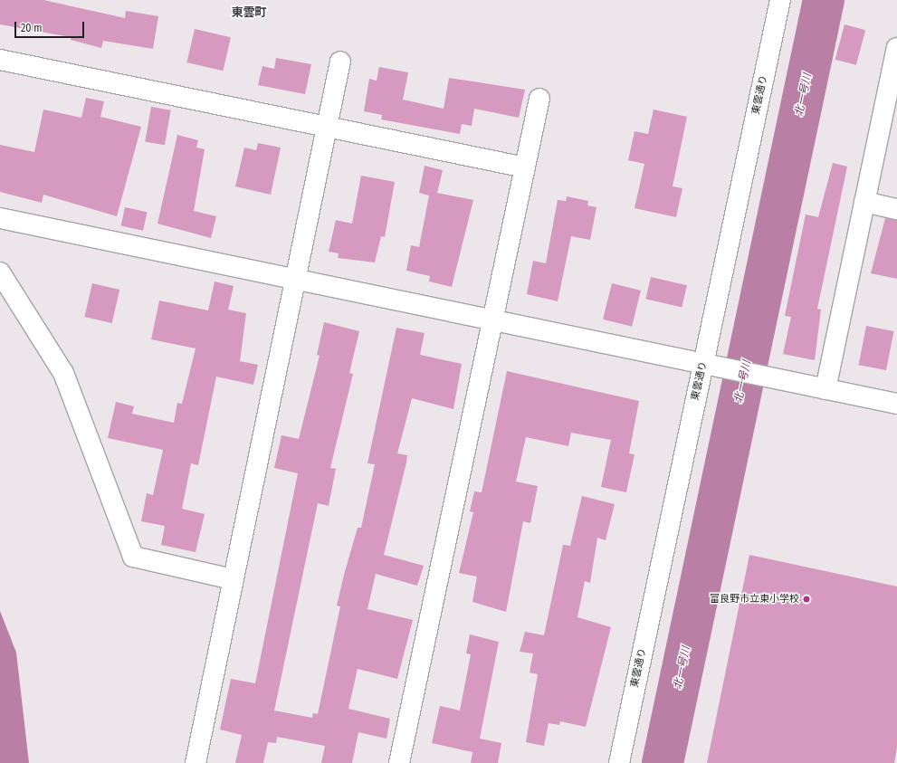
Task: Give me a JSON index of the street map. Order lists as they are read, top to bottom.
{
  "streets": {
    "street": ["東雲通り"]
  },
  "districts": ["東雲町"],
  "water": ["北一号川"],
  "places": ["富良野市立東小学校"],
  "scale_bar": "20 m"
}
